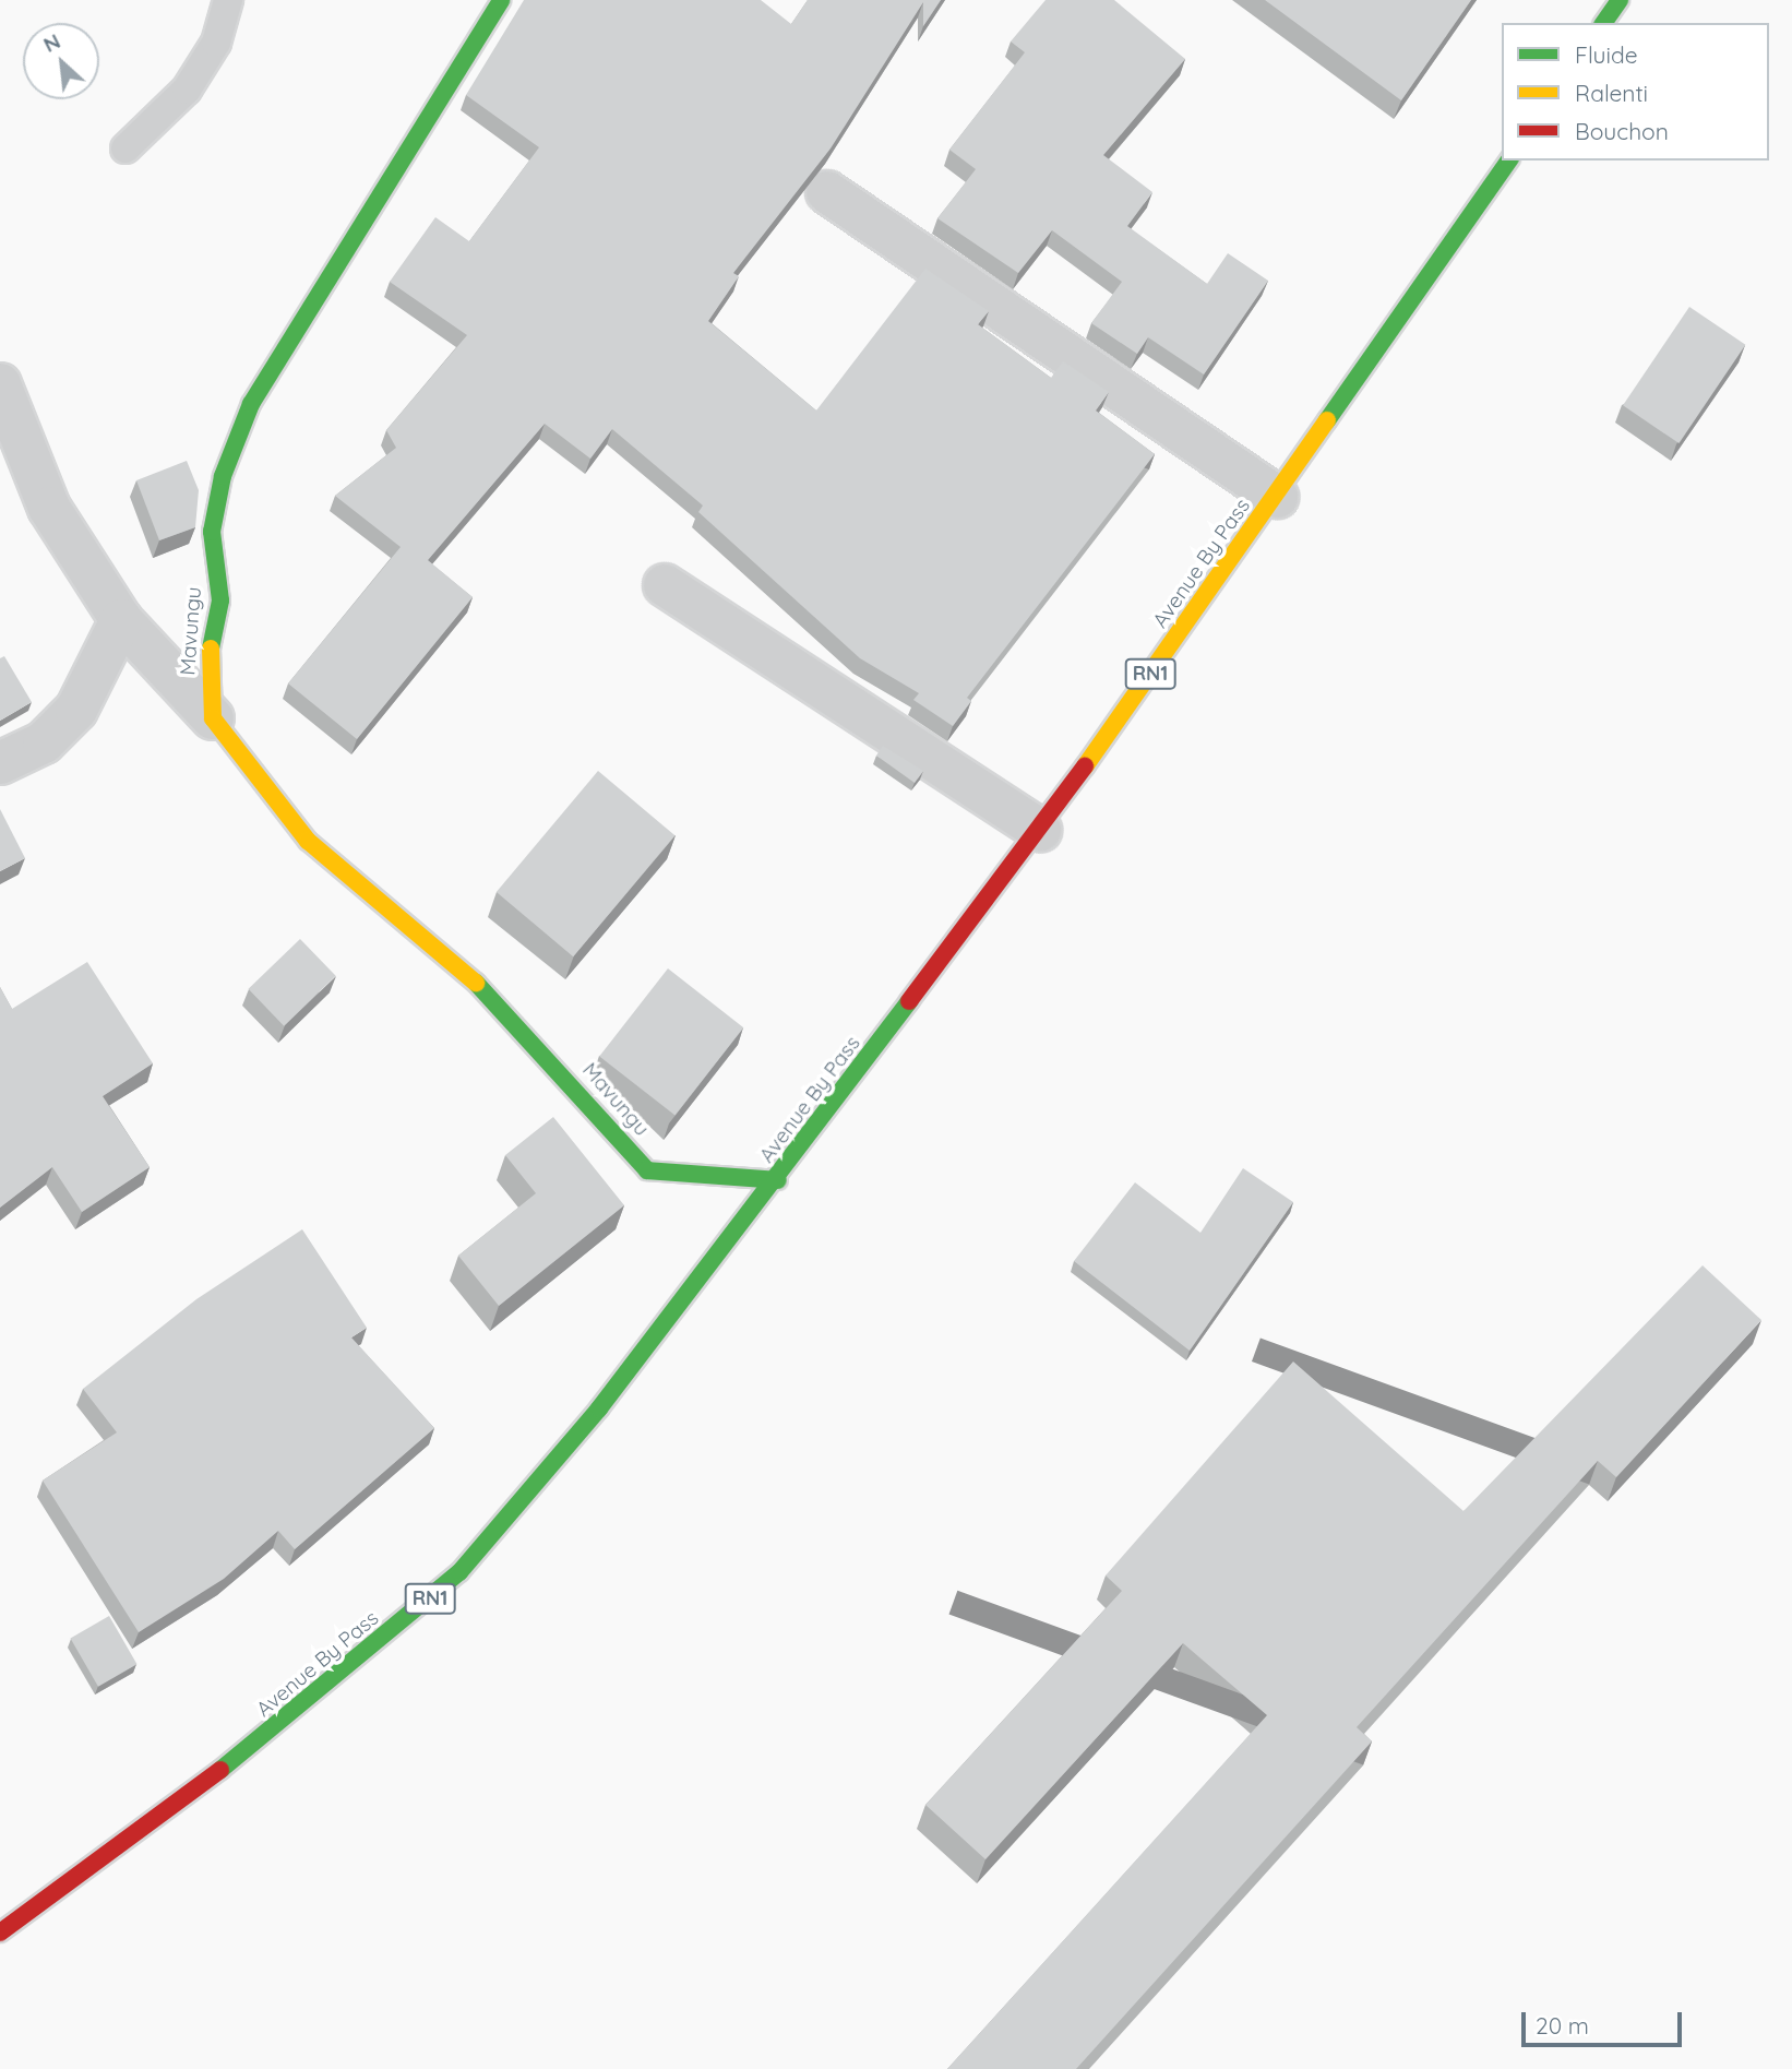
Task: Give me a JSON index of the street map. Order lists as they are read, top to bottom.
{
  "streets": {
    "main road": ["Avenue By Pass", "Mavungu", "RN1"]
  },
  "crossings": [
    ["Avenue By Pass", "Mavungu"]
  ],
  "legend": ["Fluide", "Ralenti", "Bouchon"],
  "scale_bar": "20 m",
  "north": "top left"
}
